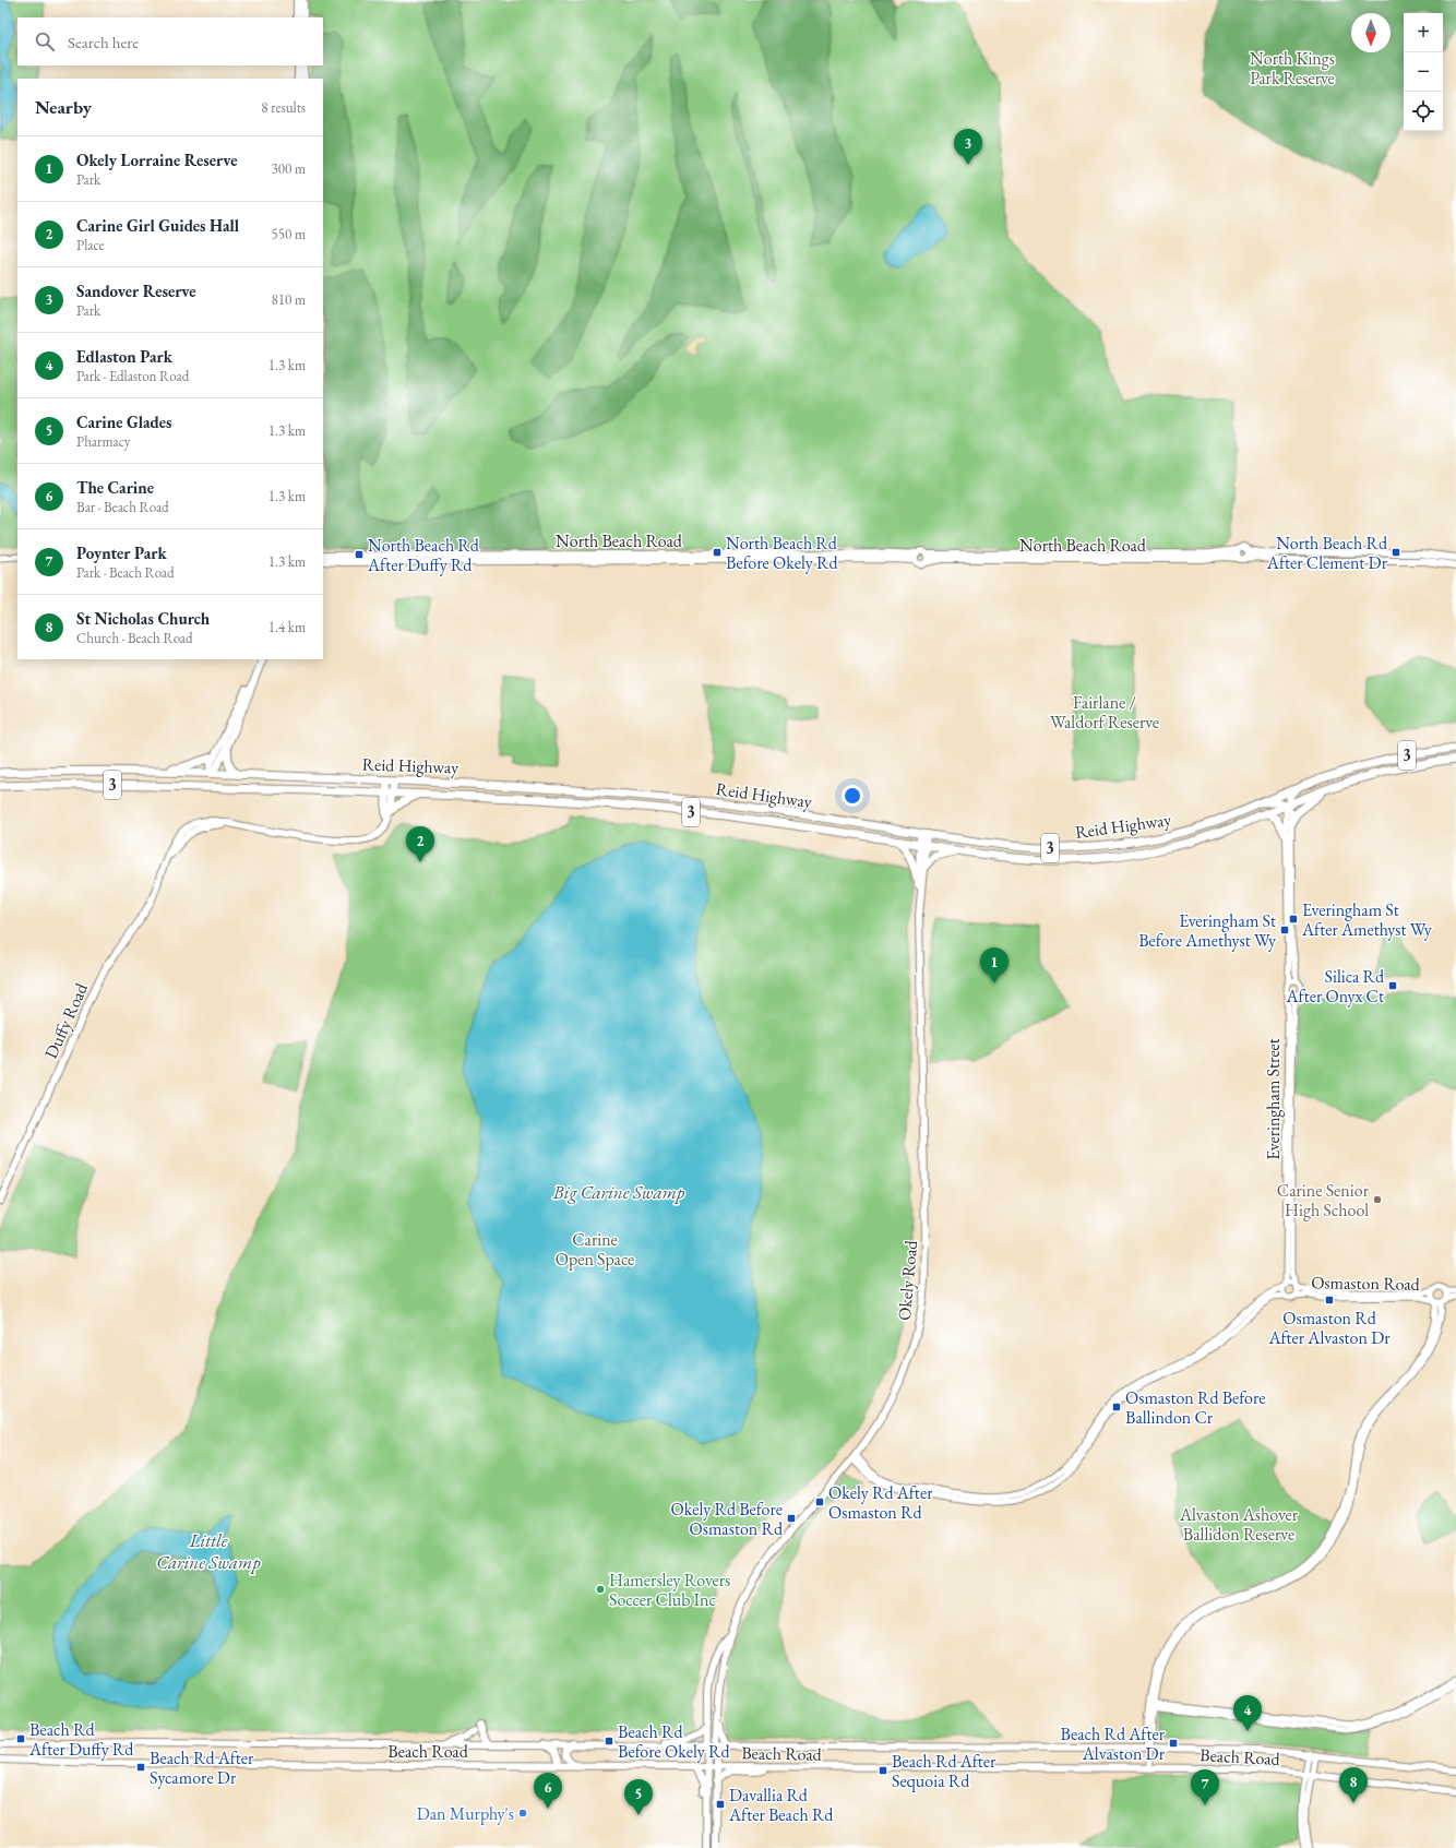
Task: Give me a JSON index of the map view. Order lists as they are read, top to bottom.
{
  "streets": {
    "highway": ["3", "Reid Highway"],
    "main road": [
      "North Beach Road",
      "Duffy Road",
      "Okely Road",
      "Beach Road"
    ],
    "street": ["Everingham Street", "Osmaston Road"]
  },
  "crossings": [
    ["Reid Highway", "Duffy Road"],
    ["Reid Highway", "Everingham Street"],
    ["Reid Highway", "Okely Road"],
    ["Everingham Street", "Osmaston Road"],
    ["Okely Road", "Beach Road"]
  ],
  "water": ["Big Carine Swamp", "Little Carine Swamp"],
  "parks": [
    "North Kings Park Reserve",
    "Fairlane / Waldorf Reserve",
    "Carine Open Space",
    "Alvaston Ashover Ballidon Reserve"
  ],
  "places": {
    "transit": [
      "North Beach Rd Before Okely Rd",
      "North Beach Rd After Clement Dr",
      "North Beach Rd After Duffy Rd",
      "Everingham St After Amethyst Wy",
      "Everingham St Before Amethyst Wy",
      "Silica Rd After Onyx Ct",
      "Osmaston Rd After Alvaston Dr",
      "Osmaston Rd Before Ballindon Cr",
      "Okely Rd After Osmaston Rd",
      "Okely Rd Before Osmaston Rd",
      "Beach Rd After Duffy Rd",
      "Beach Rd Before Okely Rd",
      "Beach Rd After Alvaston Dr",
      "Beach Rd After Sycamore Dr",
      "Beach Rd After Sequoia Rd",
      "Davallia Rd After Beach Rd"
    ],
    "other": ["Carine Senior High School", "Hamersley Rovers Soccer Club Inc", "Dan Murphy's"]
  },
  "north": "bottom",
  "page": {
    "map_buttons": ["+", "−"],
    "search": "Search here",
    "heading": ["Nearby", "8 results"],
    "pins": [
      "3",
      "2",
      "1",
      "4",
      "8",
      "7",
      "6",
      "5"
    ],
    "list": [
      {
        "mark": "1",
        "name": "Okely Lorraine Reserve",
        "note": "Park",
        "value": "300 m"
      },
      {
        "mark": "2",
        "name": "Carine Girl Guides Hall",
        "note": "Place",
        "value": "550 m"
      },
      {
        "mark": "3",
        "name": "Sandover Reserve",
        "note": "Park",
        "value": "810 m"
      },
      {
        "mark": "4",
        "name": "Edlaston Park",
        "note": "Park · Edlaston Road",
        "value": "1.3 km"
      },
      {
        "mark": "5",
        "name": "Carine Glades",
        "note": "Pharmacy",
        "value": "1.3 km"
      },
      {
        "mark": "6",
        "name": "The Carine",
        "note": "Bar · Beach Road",
        "value": "1.3 km"
      },
      {
        "mark": "7",
        "name": "Poynter Park",
        "note": "Park · Beach Road",
        "value": "1.3 km"
      },
      {
        "mark": "8",
        "name": "St Nicholas Church",
        "note": "Church · Beach Road",
        "value": "1.4 km"
      }
    ]
  }
}
